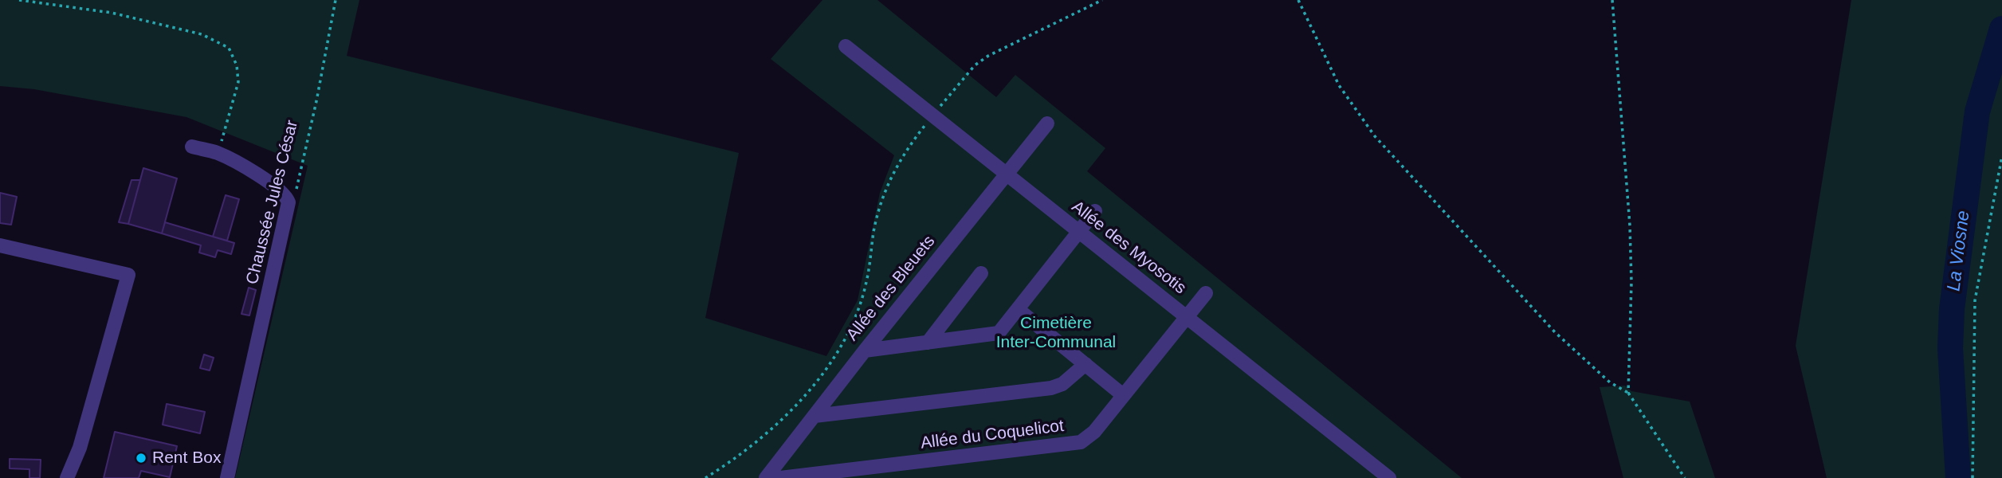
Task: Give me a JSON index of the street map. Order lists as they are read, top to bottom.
{
  "streets": {
    "lane": [
      "Chaussée Jules César",
      "Allée des Myosotis",
      "Allée des Bleuets",
      "Allée du Coquelicot"
    ]
  },
  "crossings": [
    ["Allée des Myosotis", "Allée des Bleuets"],
    ["Allée des Myosotis", "Allée du Coquelicot"]
  ],
  "water": ["La Viosne"],
  "parks": ["Cimetière Inter-Communal"],
  "places": ["Rent Box"]
}
